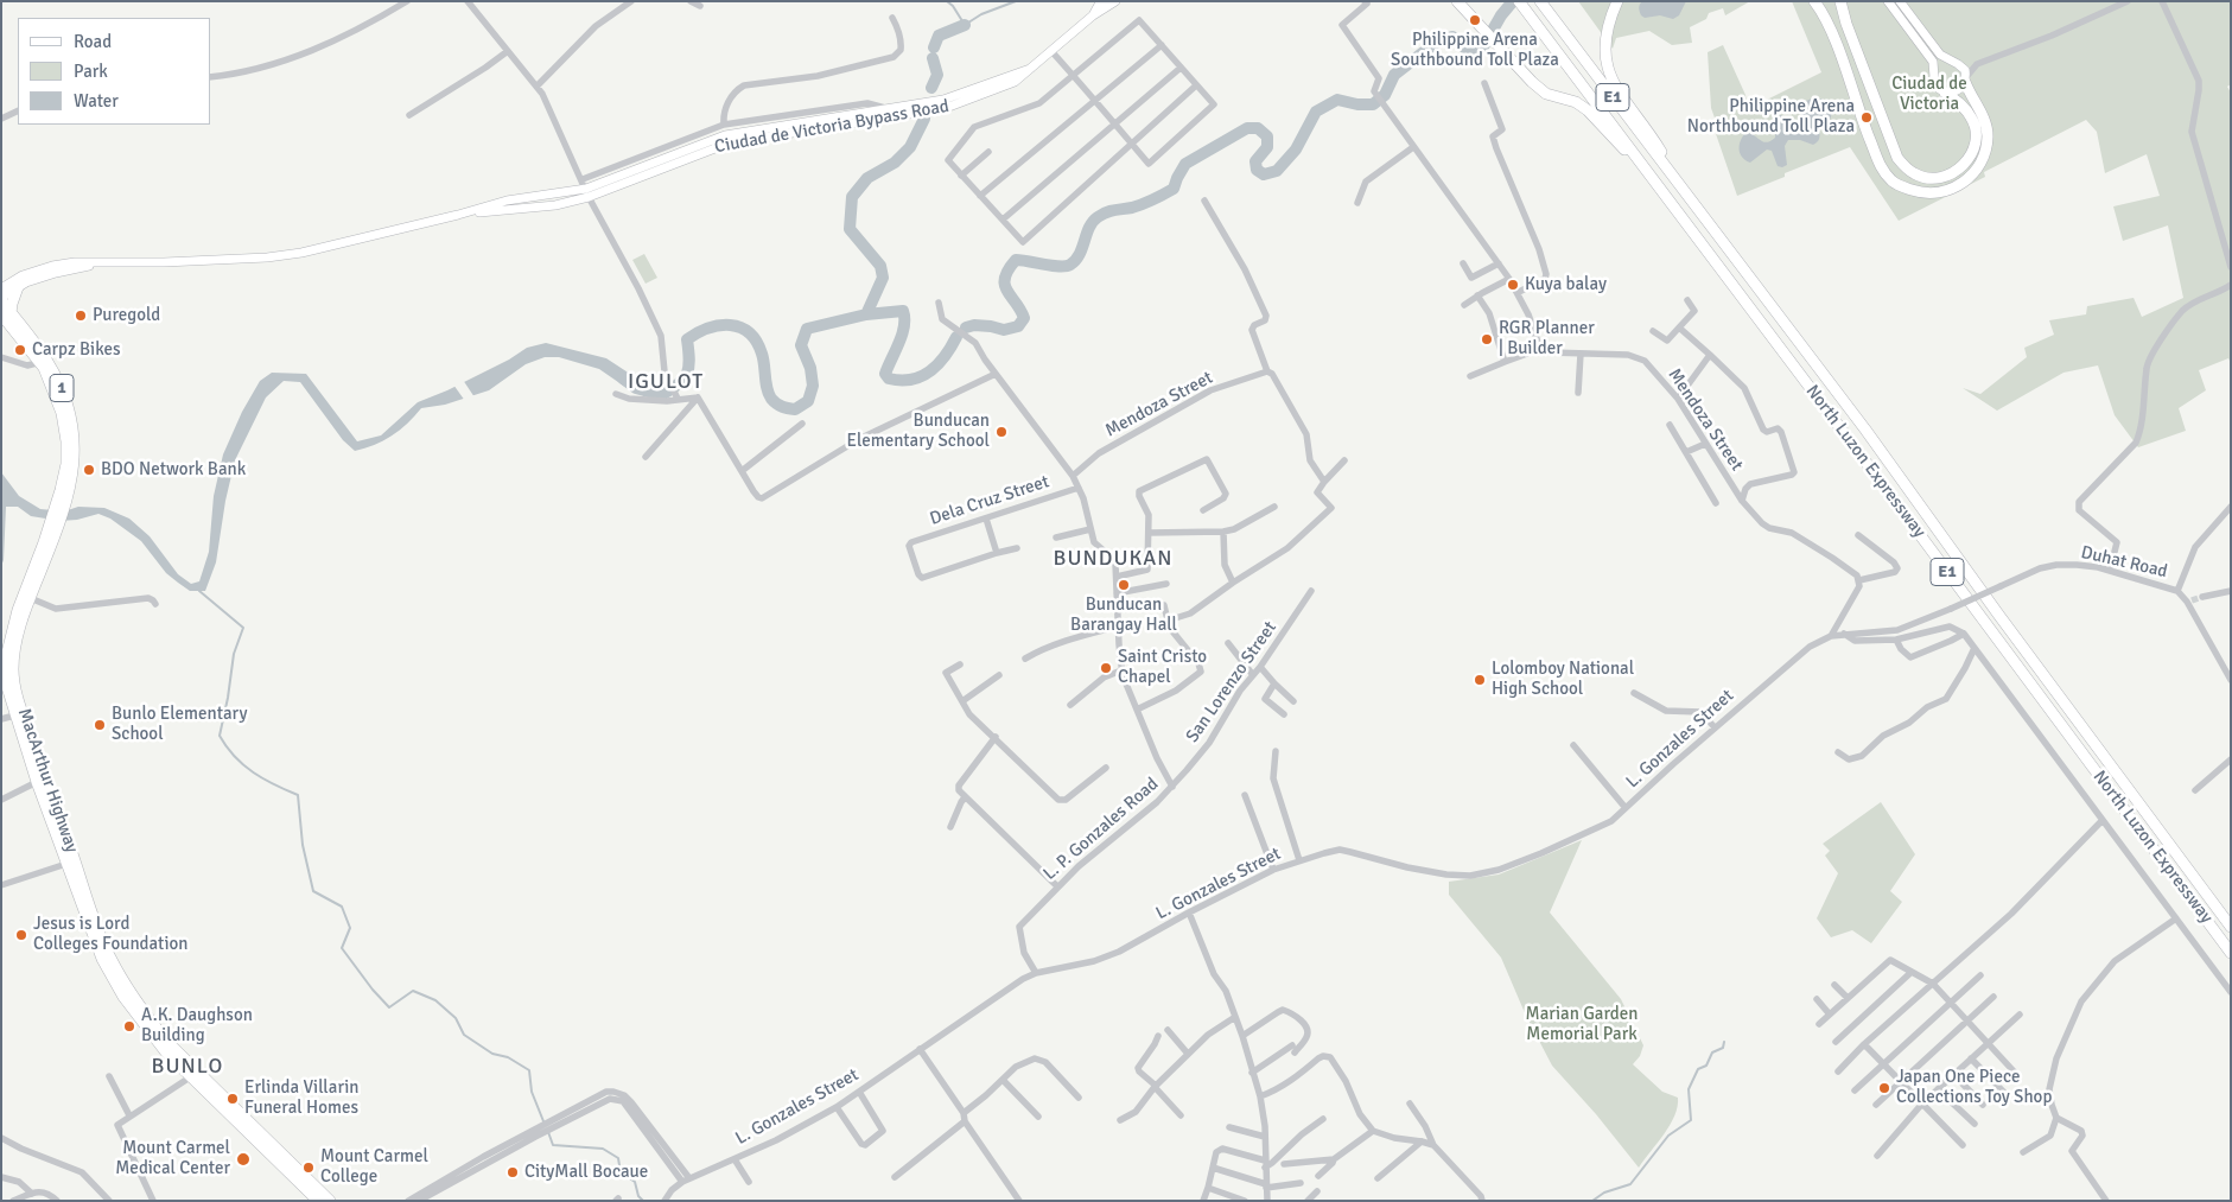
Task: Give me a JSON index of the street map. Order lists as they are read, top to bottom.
{
  "streets": {
    "highway": [
      "E1",
      "1",
      "North Luzon Expressway",
      "MacArthur Highway"
    ],
    "main road": ["Ciudad de Victoria Bypass Road"],
    "street": [
      "Mendoza Street",
      "Dela Cruz Street",
      "Duhat Road",
      "San Lorenzo Street",
      "L. Gonzales Street",
      "L. P. Gonzales Road"
    ]
  },
  "crossings": [
    ["Ciudad de Victoria Bypass Road", "MacArthur Highway"],
    ["Mendoza Street", "L. P. Gonzales Road"],
    ["Dela Cruz Street", "L. P. Gonzales Road"],
    ["Duhat Road", "L. Gonzales Street"],
    ["San Lorenzo Street", "L. P. Gonzales Road"],
    ["L. Gonzales Street", "L. P. Gonzales Road"]
  ],
  "districts": ["IGULOT", "BUNDUKAN", "BUNLO"],
  "parks": ["Ciudad de Victoria", "Marian Garden Memorial Park"],
  "places": [
    "Philippine Arena Southbound Toll Plaza",
    "Philippine Arena Northbound Toll Plaza",
    "Kuya balay",
    "Puregold",
    "RGR Planner | Builder",
    "Carpz Bikes",
    "Bunducan Elementary School",
    "BDO Network Bank",
    "Bunducan Barangay Hall",
    "Saint Cristo Chapel",
    "Lolomboy National High School",
    "Bunlo Elementary School",
    "Jesus is Lord Colleges Foundation",
    "A.K. Daughson Building",
    "Japan One Piece Collections Toy Shop",
    "Erlinda Villarin Funeral Homes",
    "Mount Carmel Medical Center",
    "Mount Carmel College",
    "CityMall Bocaue"
  ],
  "legend": ["Road", "Park", "Water"]
}
